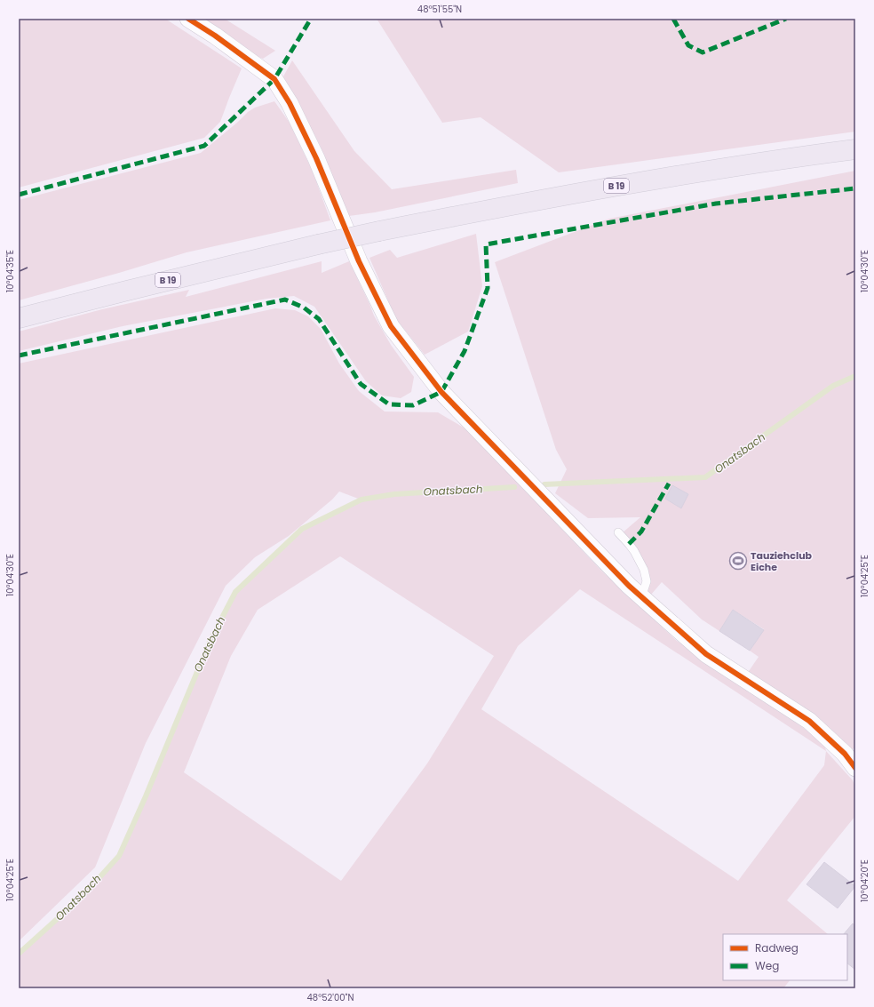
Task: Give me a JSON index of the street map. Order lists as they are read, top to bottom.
{
  "streets": {
    "main road": ["B 19"]
  },
  "water": ["Onatsbach"],
  "places": {
    "sports": ["Tauziehclub Eiche"]
  },
  "legend": ["Radweg", "Weg"],
  "coordinates": [
    "48°51'55\"N",
    "10°04'35\"E",
    "10°04'30\"E",
    "10°04'25\"E",
    "10°04'20\"E",
    "48°52'00\"N"
  ]
}
